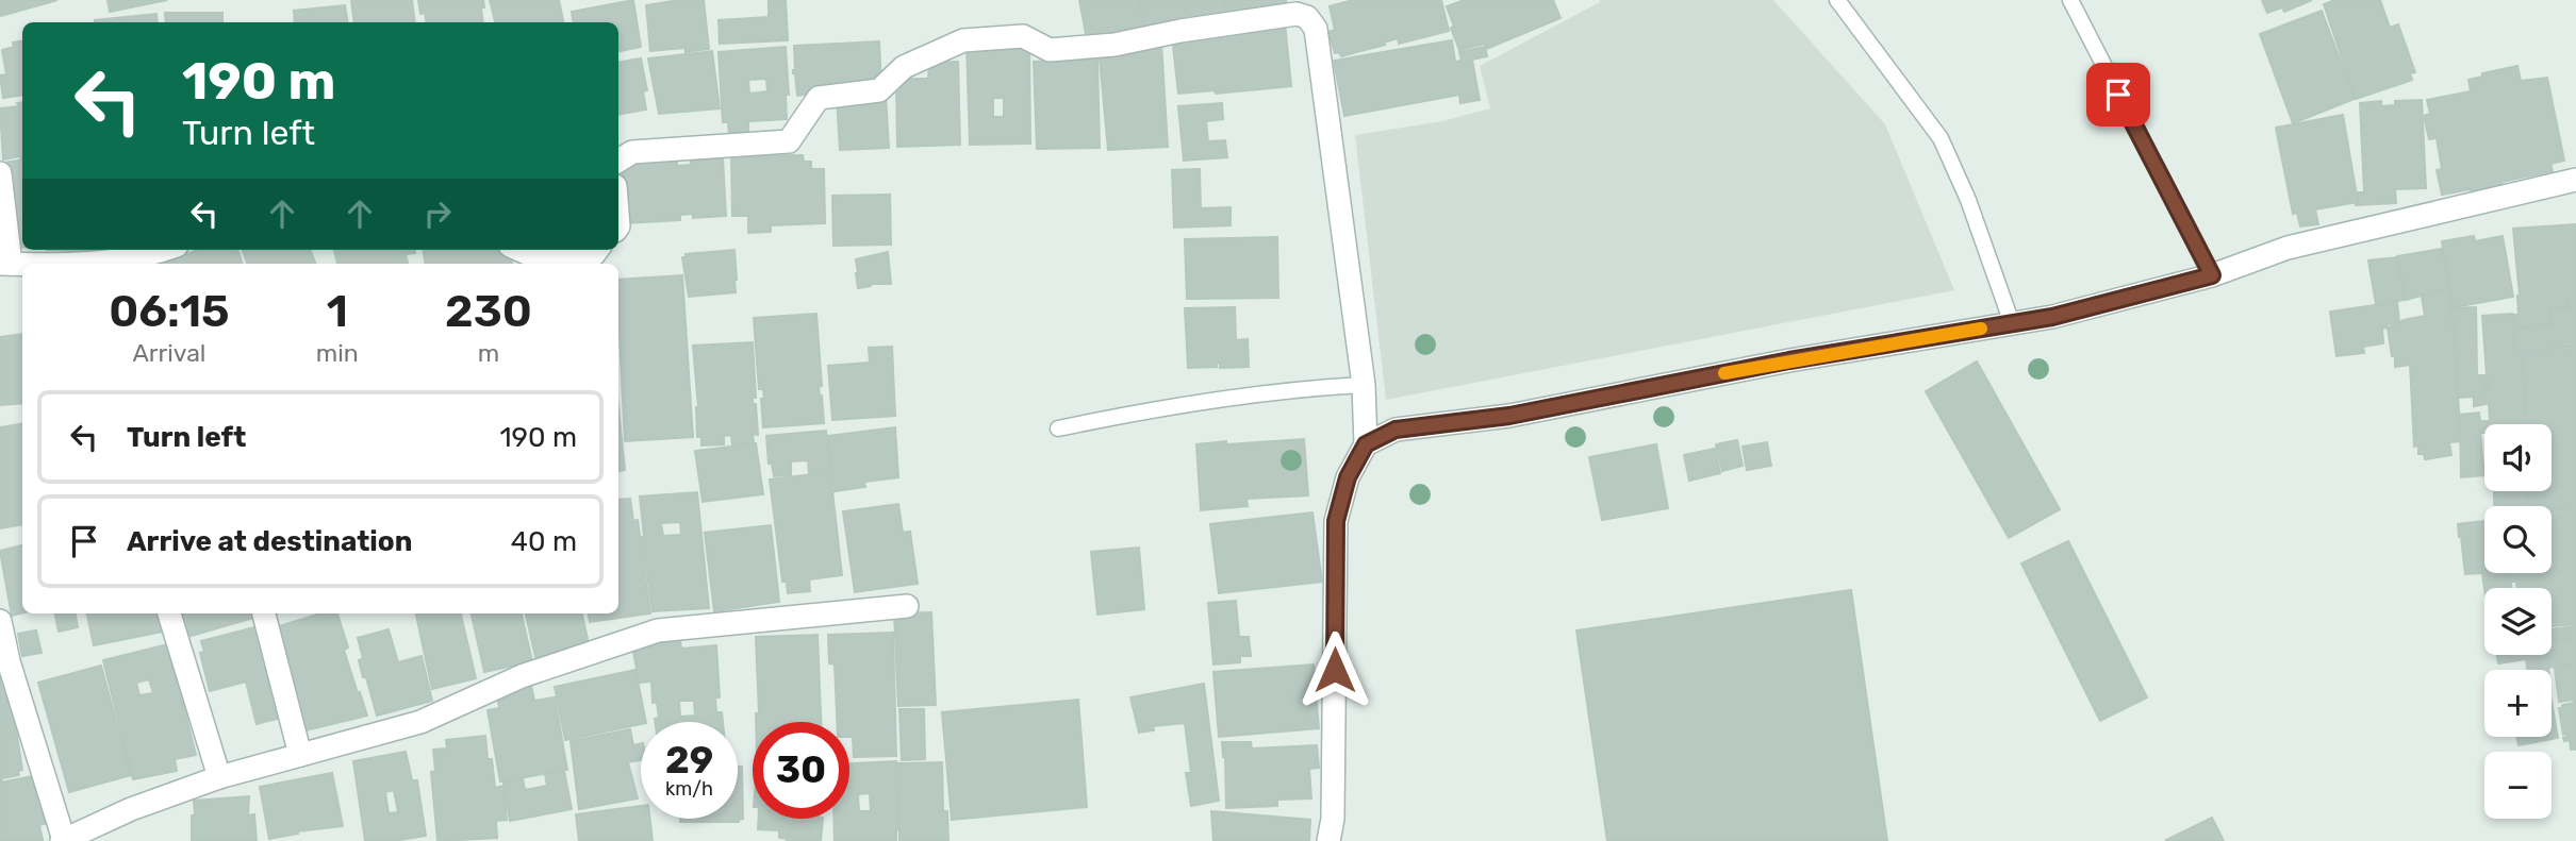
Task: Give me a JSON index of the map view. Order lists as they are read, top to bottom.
{
  "page": {
    "turn": ["190 m", "Turn left"],
    "eta": [
      "06:15",
      "Arrival",
      "1",
      "min",
      "230",
      "m"
    ],
    "list": [
      {
        "name": "Turn left",
        "value": "190 m"
      },
      {
        "name": "Arrive at destination",
        "value": "40 m"
      }
    ],
    "map_buttons": ["+", "−"],
    "speed": "29 km/h",
    "limit": "30"
  }
}
